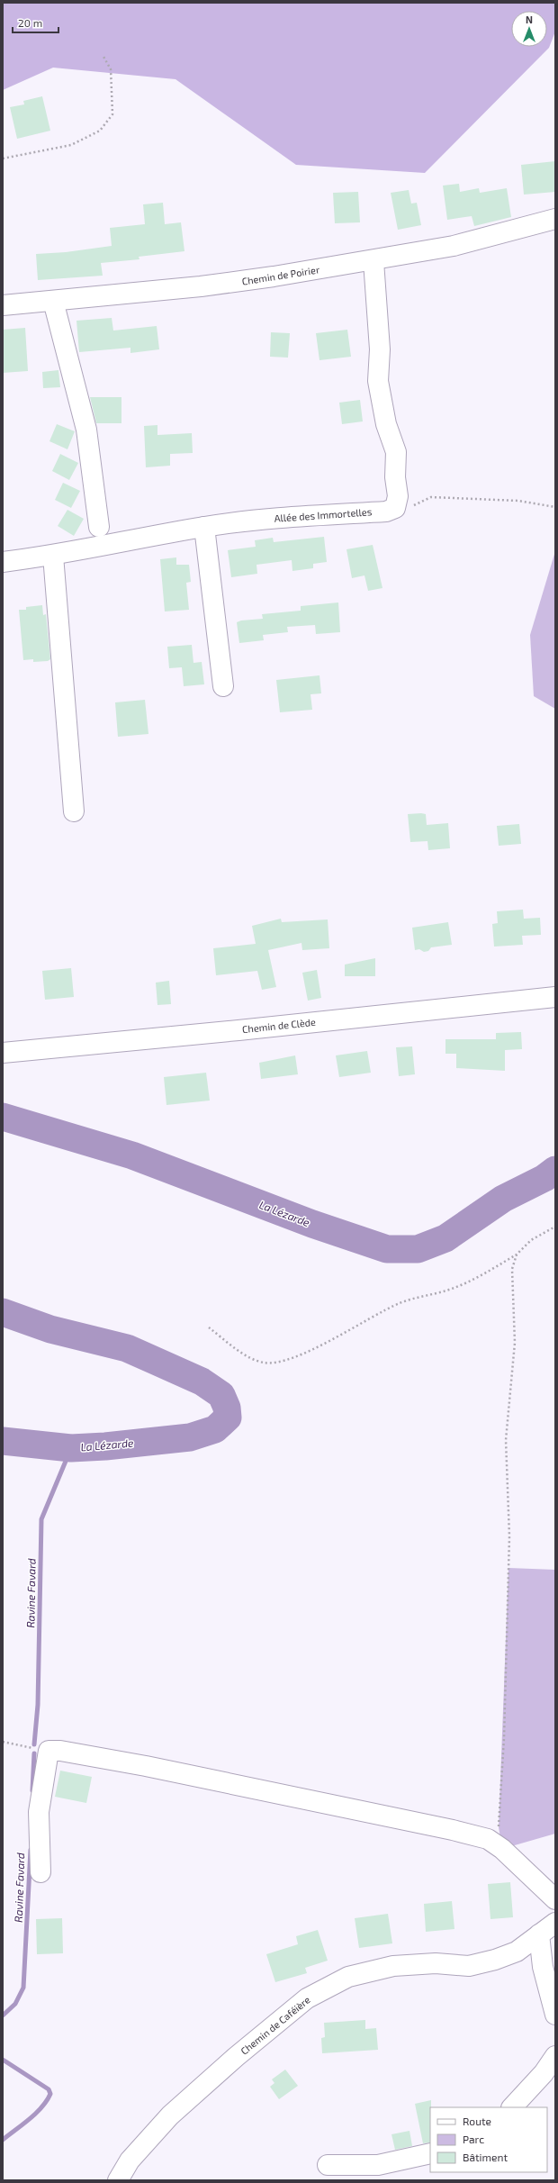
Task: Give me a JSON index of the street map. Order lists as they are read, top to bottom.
{
  "streets": {
    "street": [
      "Chemin de Poirier",
      "Allée des Immortelles",
      "Chemin de Clède",
      "Chemin de Caféière"
    ]
  },
  "water": ["La Lézarde", "Ravine Favard"],
  "legend": ["Route", "Parc", "Bâtiment"],
  "scale_bar": "20 m",
  "north": "top"
}
